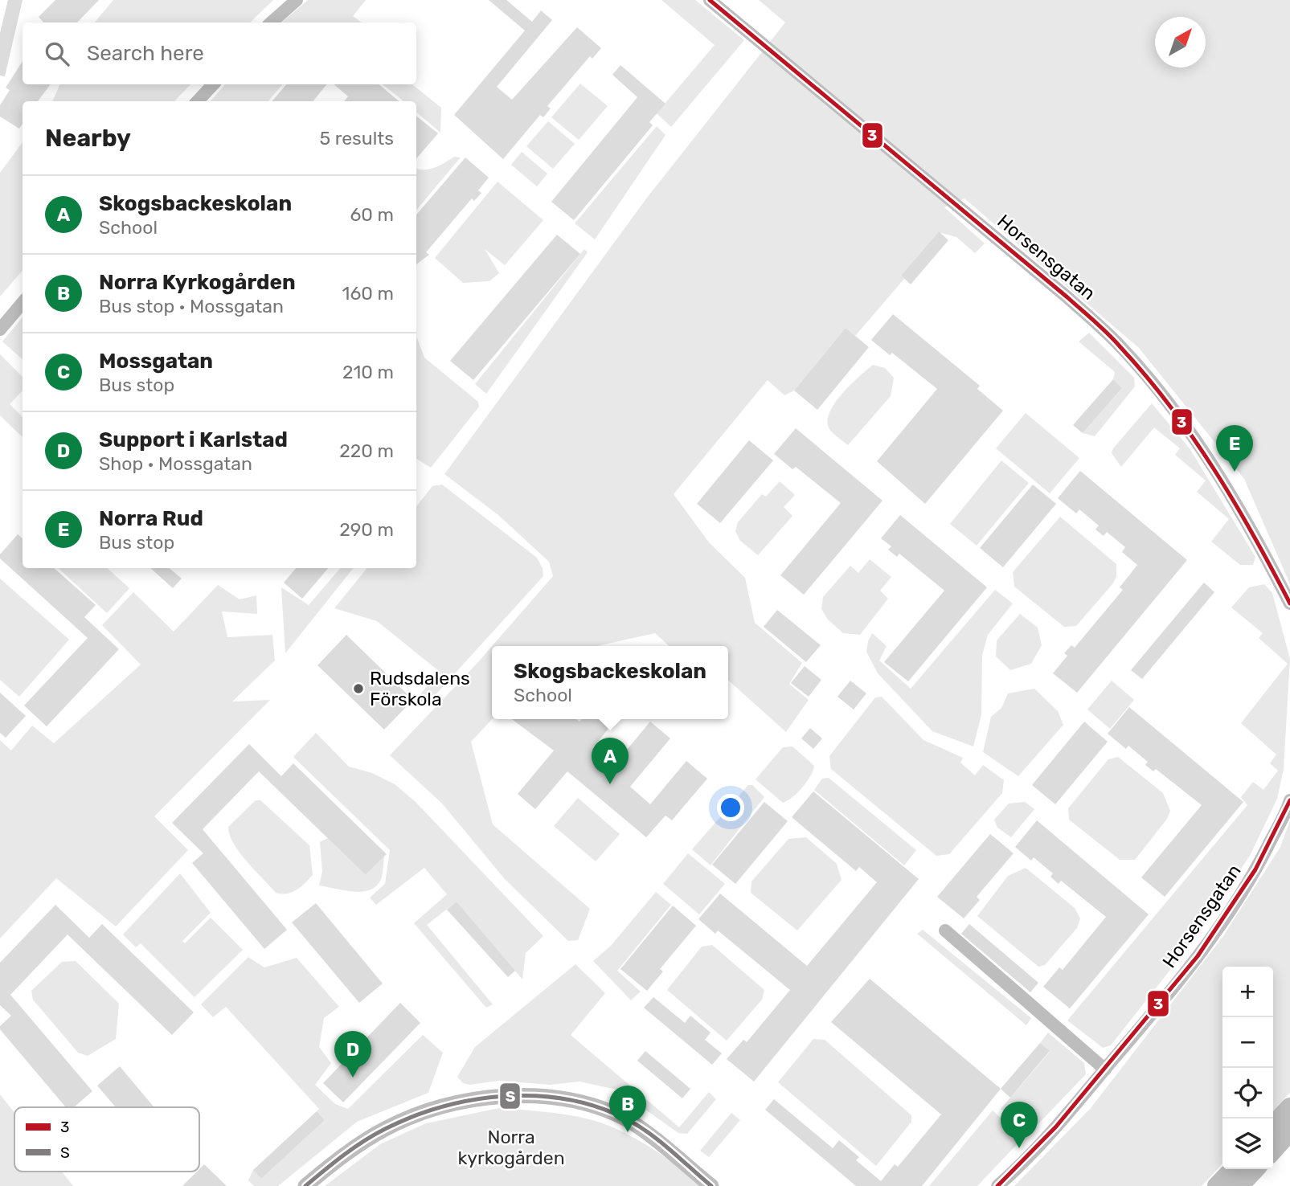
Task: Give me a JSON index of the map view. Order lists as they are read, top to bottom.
{
  "streets": {
    "street": ["Horsensgatan"]
  },
  "parks": ["Norra kyrkogården"],
  "places": ["Rudsdalens Förskola"],
  "lines": ["transit line 3", "transit line S"],
  "legend": ["3", "S"],
  "north": "top right",
  "page": {
    "search": "Search here",
    "heading": ["Nearby", "5 results"],
    "list": [
      {
        "mark": "A",
        "name": "Skogsbackeskolan",
        "note": "School",
        "value": "60 m"
      },
      {
        "mark": "B",
        "name": "Norra Kyrkogården",
        "note": "Bus stop · Mossgatan",
        "value": "160 m"
      },
      {
        "mark": "C",
        "name": "Mossgatan",
        "note": "Bus stop",
        "value": "210 m"
      },
      {
        "mark": "D",
        "name": "Support i Karlstad",
        "note": "Shop · Mossgatan",
        "value": "220 m"
      },
      {
        "mark": "E",
        "name": "Norra Rud",
        "note": "Bus stop",
        "value": "290 m"
      }
    ],
    "pins": [
      "E",
      "A",
      "D",
      "B",
      "C"
    ],
    "popup": ["Skogsbackeskolan", "School"],
    "map_buttons": ["+", "−"]
  }
}
